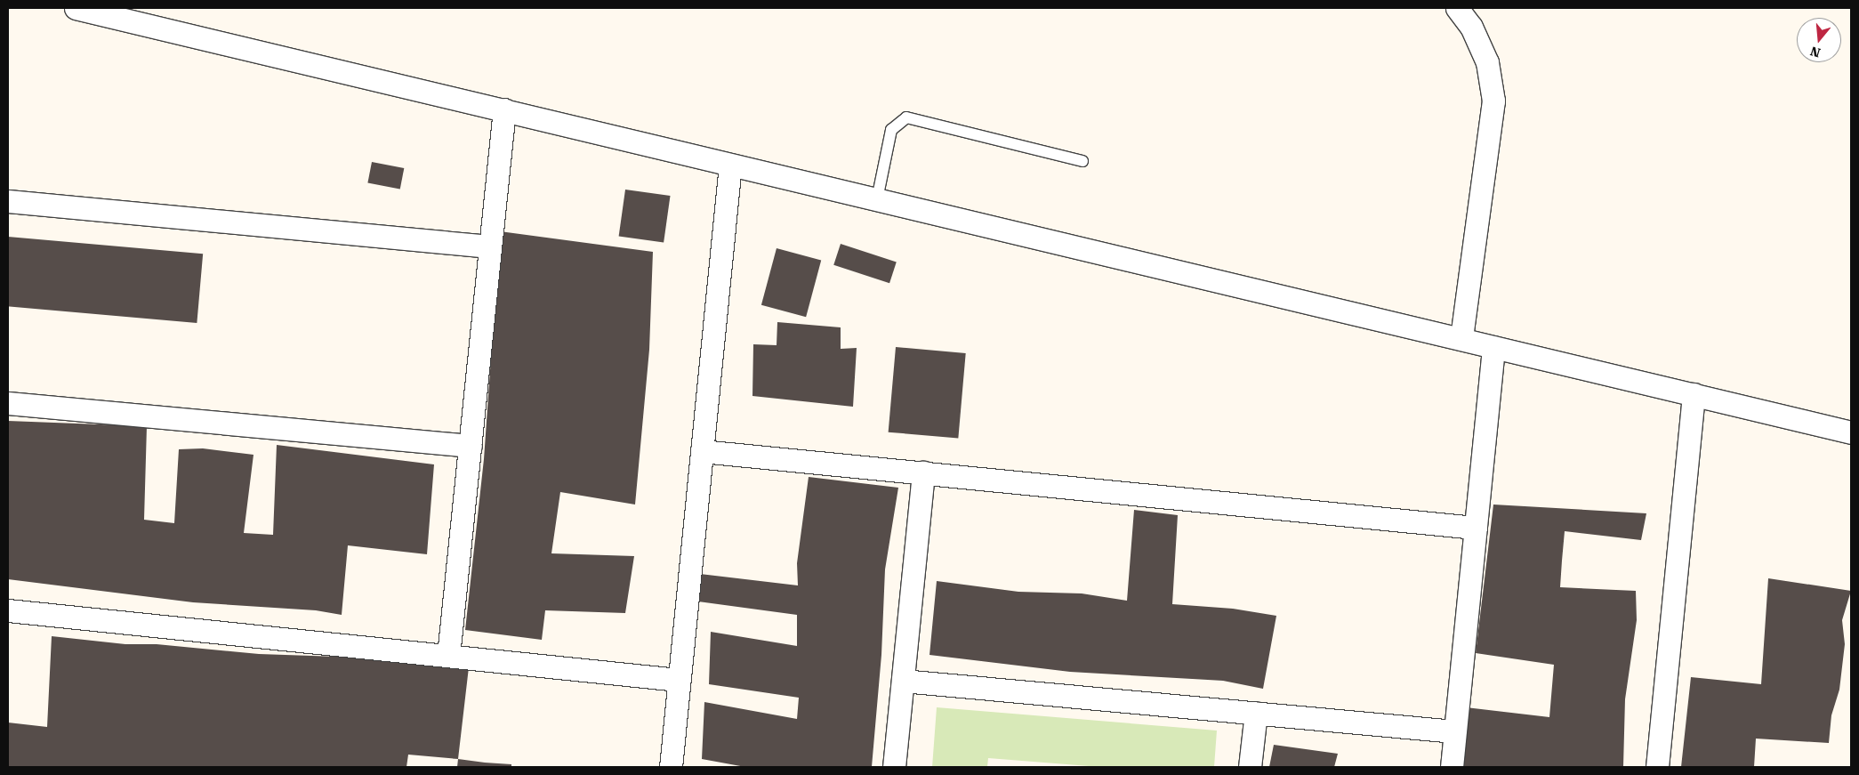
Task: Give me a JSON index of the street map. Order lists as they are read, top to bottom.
{
  "north": "bottom"
}
